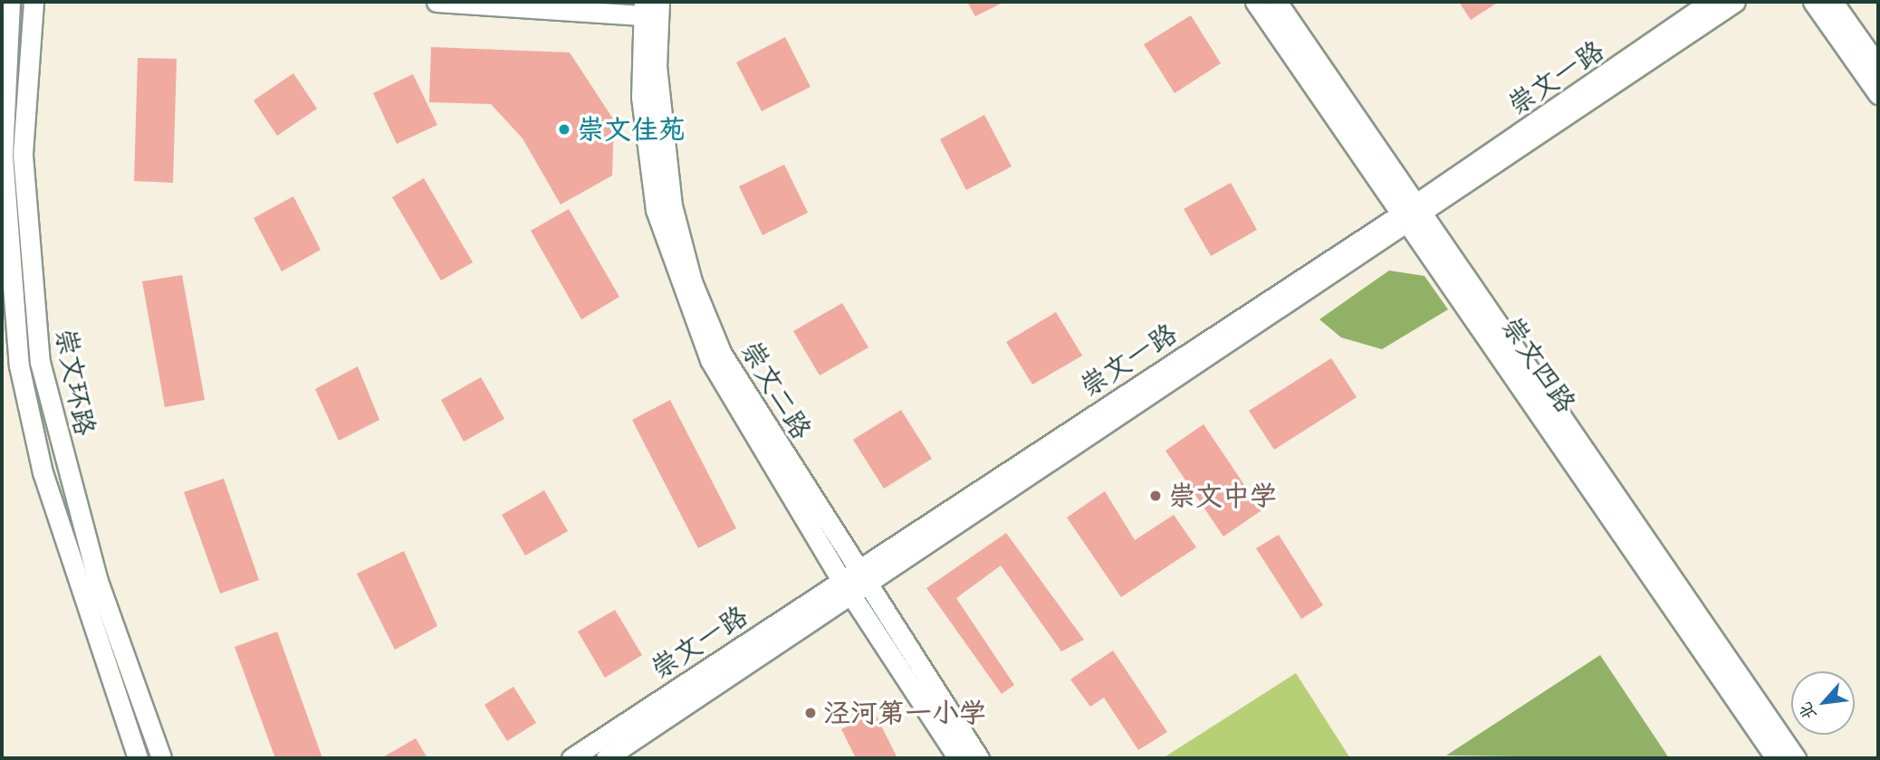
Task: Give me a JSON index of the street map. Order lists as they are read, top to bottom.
{
  "streets": {
    "street": [
      "崇文一路",
      "崇文四路",
      "崇文环路",
      "崇文二路"
    ]
  },
  "crossings": [
    ["崇文一路", "崇文四路"],
    ["崇文一路", "崇文二路"]
  ],
  "places": ["崇文佳苑", "崇文中学", "泾河第一小学"],
  "north": "bottom left"
}
